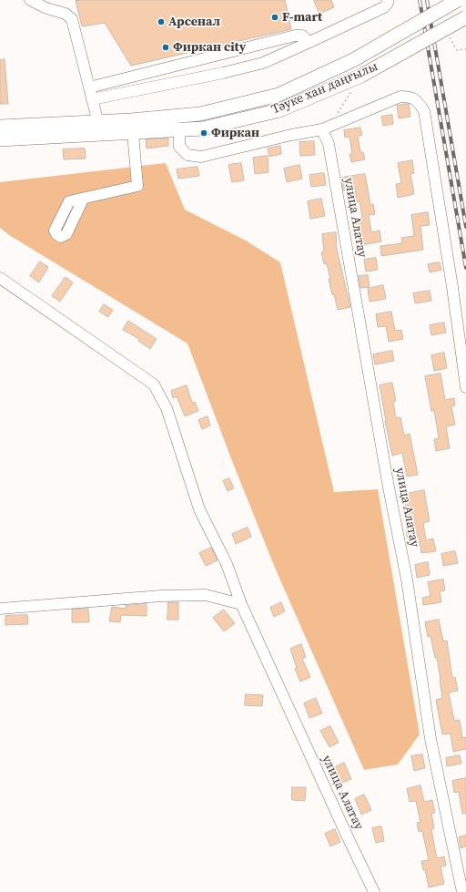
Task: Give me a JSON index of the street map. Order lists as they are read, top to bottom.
{
  "streets": {
    "main road": ["Тәуке хан даңғылы"],
    "street": ["улица Алатау"]
  },
  "places": [
    "F-mart",
    "Арсенал",
    "Фиркан city",
    "Фиркан"
  ]
}
